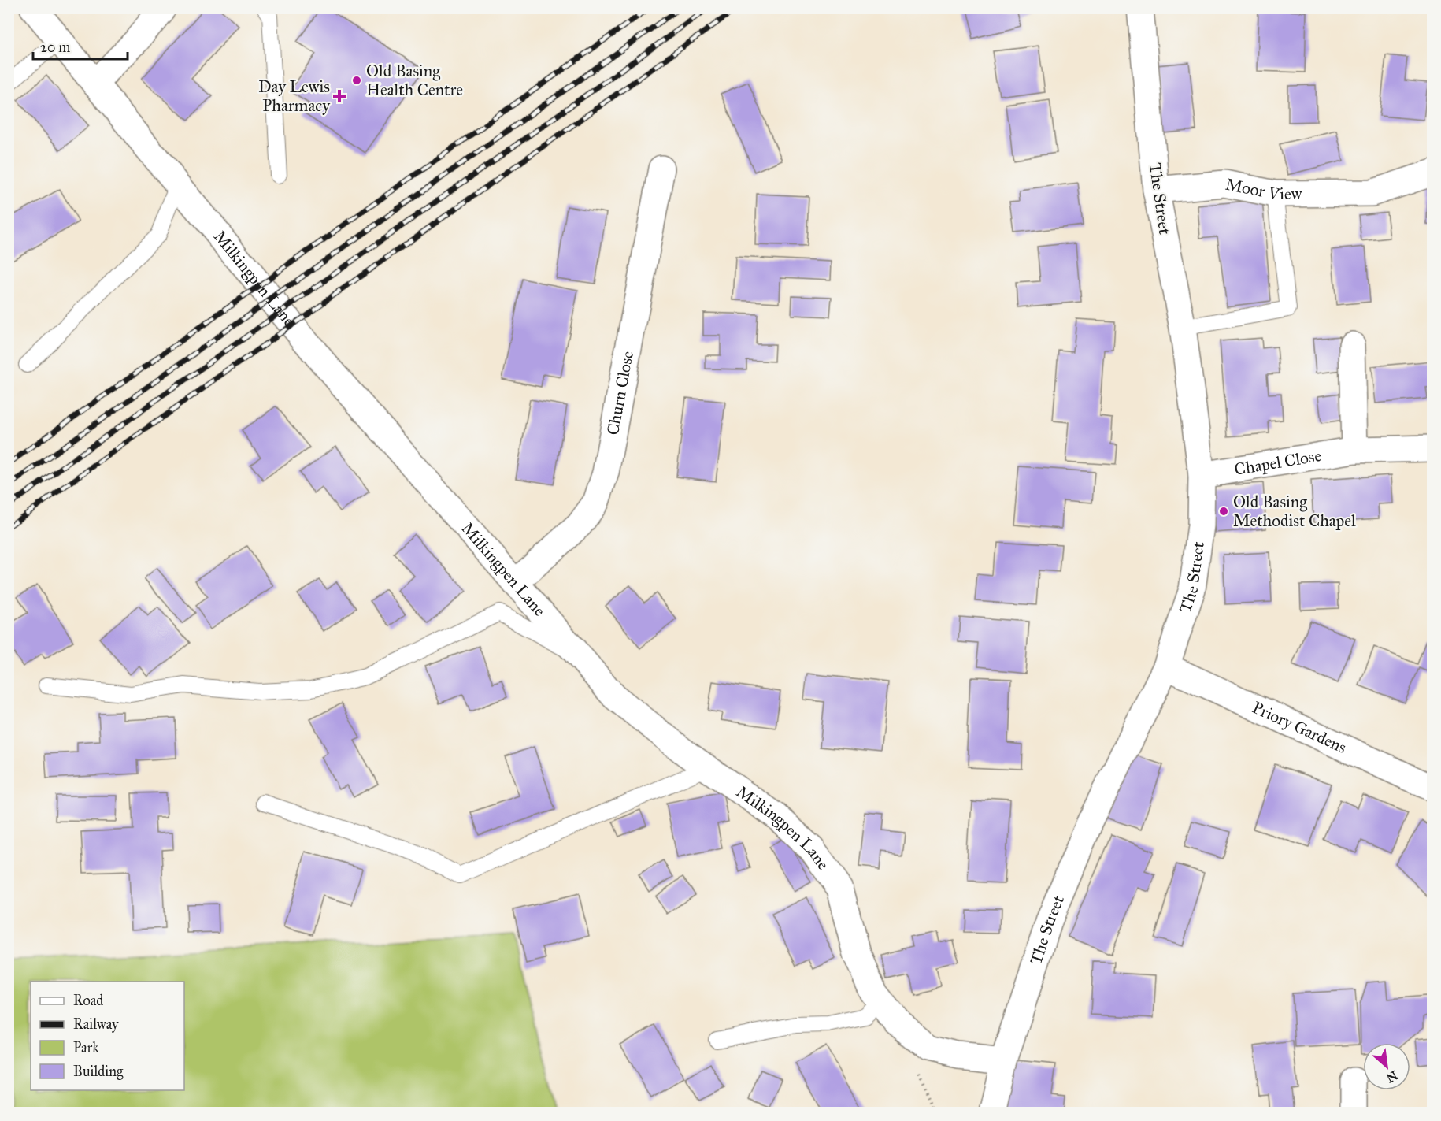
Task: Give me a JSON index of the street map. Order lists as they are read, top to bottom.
{
  "streets": {
    "street": [
      "Moor View",
      "The Street",
      "Milkingpen Lane",
      "Churn Close",
      "Chapel Close",
      "Priory Gardens"
    ]
  },
  "crossings": [
    ["Moor View", "The Street"],
    ["The Street", "Milkingpen Lane"],
    ["The Street", "Chapel Close"],
    ["The Street", "Priory Gardens"],
    ["Milkingpen Lane", "Churn Close"]
  ],
  "places": {
    "other": ["Old Basing Health Centre", "Old Basing Methodist Chapel"],
    "health": ["Day Lewis Pharmacy"]
  },
  "legend": [
    "Road",
    "Railway",
    "Park",
    "Building"
  ],
  "scale_bar": "20 m",
  "north": "bottom right"
}
